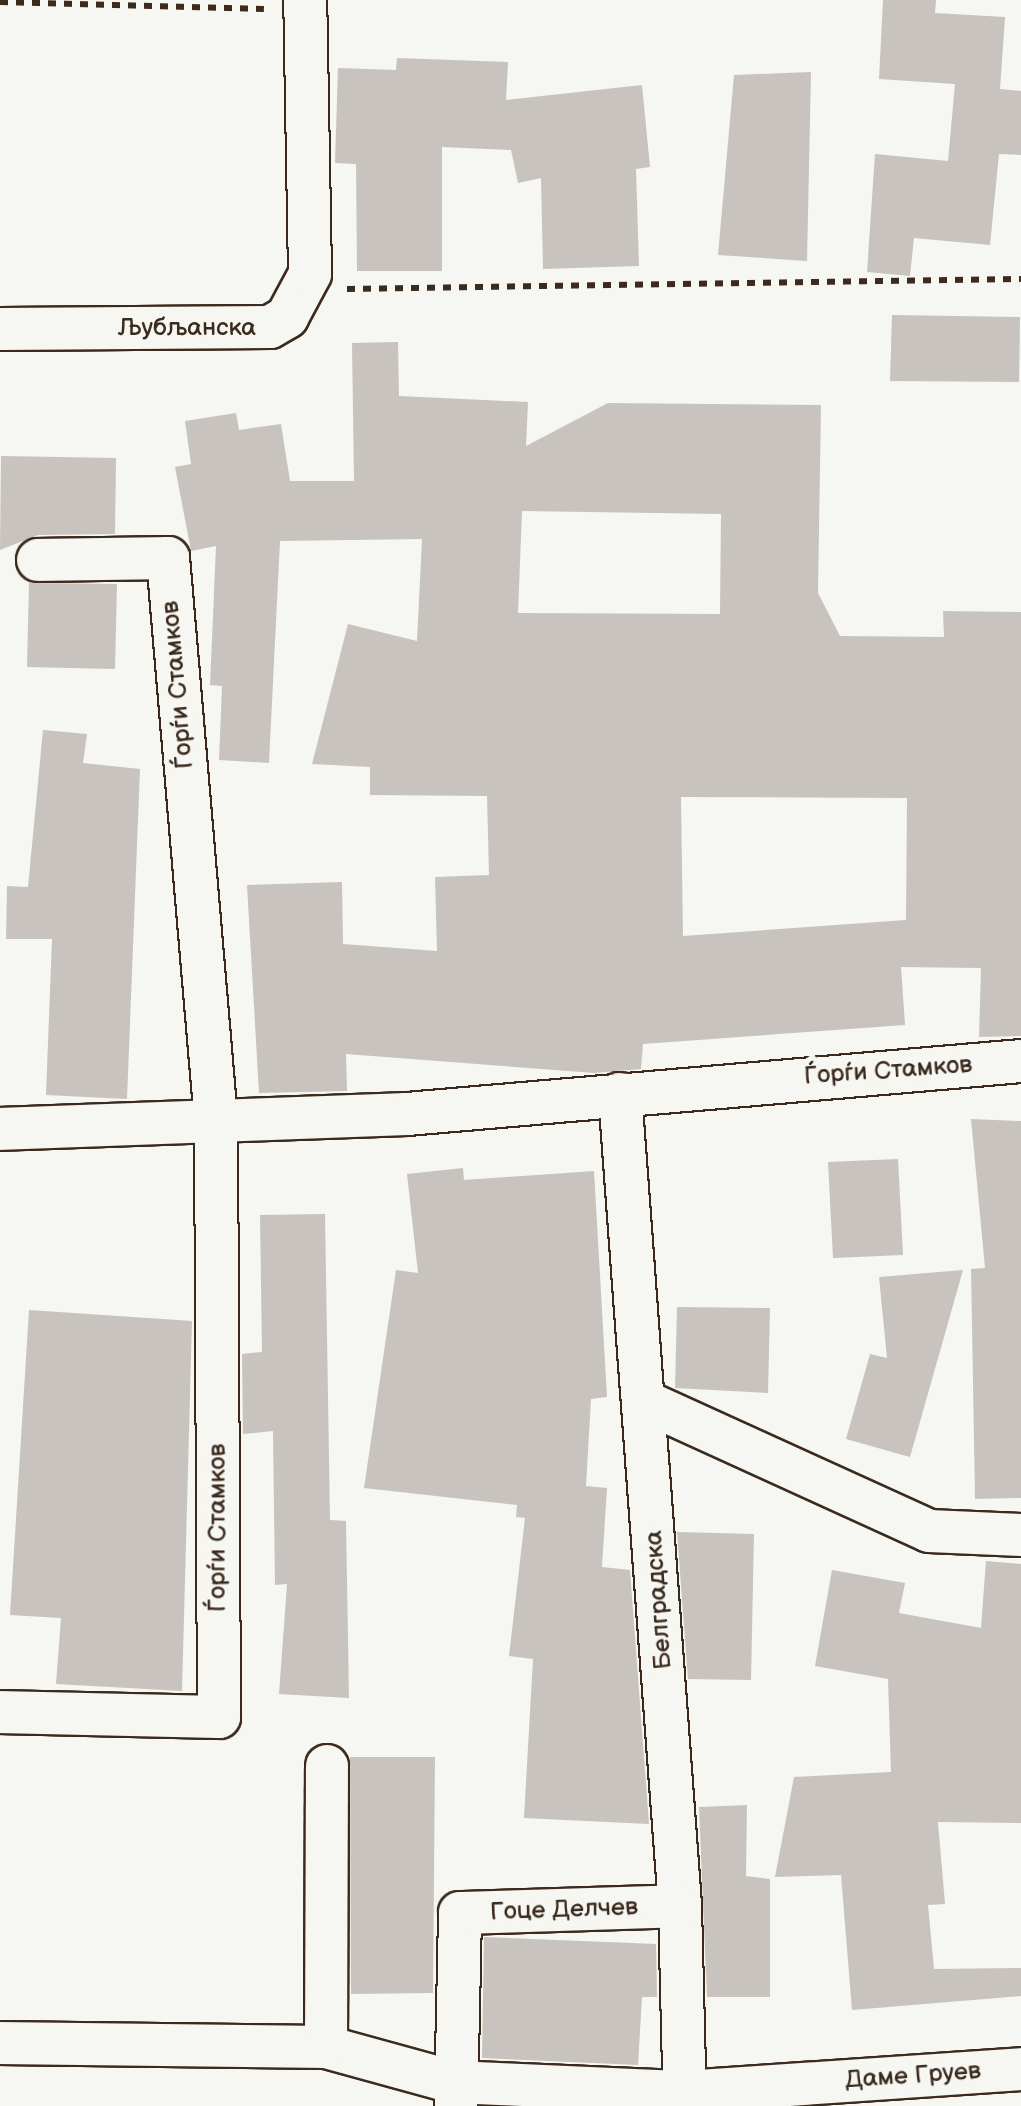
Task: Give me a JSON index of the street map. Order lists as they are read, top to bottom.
{
  "streets": {
    "street": [
      "Љубљанска",
      "Ѓорѓи Стамков",
      "Белградска",
      "Гоце Делчев",
      "Даме Груев"
    ]
  },
  "crossings": [
    ["Ѓорѓи Стамков", "Белградска"],
    ["Белградска", "Гоце Делчев"],
    ["Белградска", "Даме Груев"],
    ["Гоце Делчев", "Даме Груев"]
  ]
}
